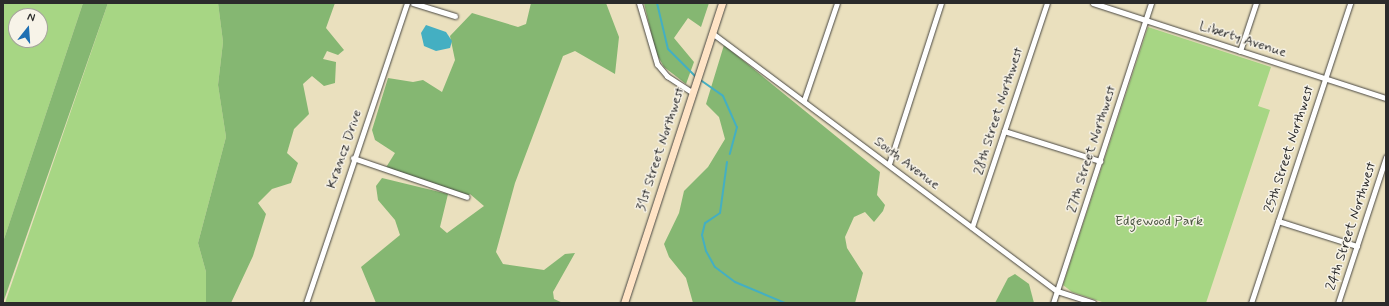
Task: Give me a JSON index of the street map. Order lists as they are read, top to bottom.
{
  "streets": {
    "main road": ["31st Street Northwest"],
    "street": [
      "Liberty Avenue",
      "28th Street Northwest",
      "Krancz Drive",
      "27th Street Northwest",
      "25th Street Northwest",
      "South Avenue",
      "24th Street Northwest"
    ]
  },
  "crossings": [
    ["Liberty Avenue", "27th Street Northwest"],
    ["Liberty Avenue", "25th Street Northwest"],
    ["28th Street Northwest", "South Avenue"],
    ["31st Street Northwest", "South Avenue"],
    ["27th Street Northwest", "South Avenue"]
  ],
  "parks": ["Edgewood Park"],
  "north": "top"
}
